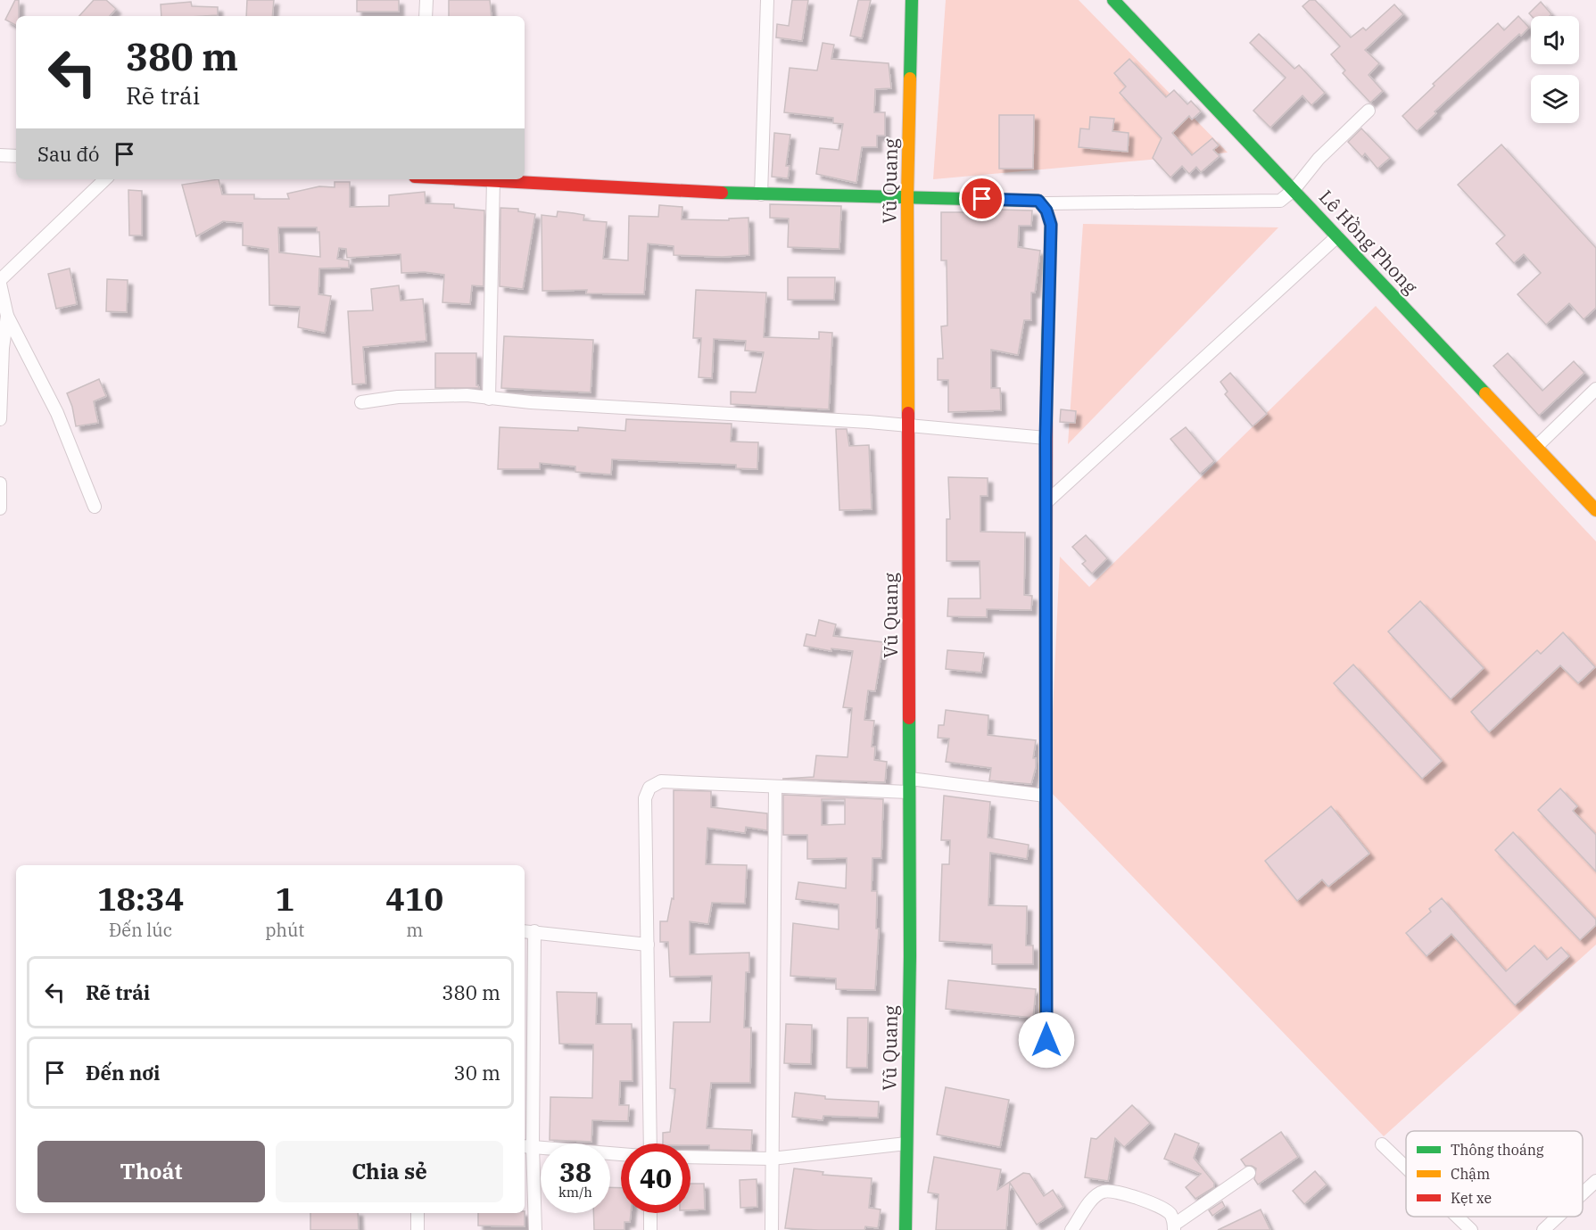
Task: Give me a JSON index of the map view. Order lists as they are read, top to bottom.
{
  "streets": {
    "street": ["Vũ Quang", "Lê Hồng Phong"]
  },
  "legend": ["Thông thoáng", "Chậm", "Kẹt xe"],
  "page": {
    "turn": ["380 m", "Rẽ trái"],
    "then": "Sau đó",
    "eta": [
      "18:34",
      "Đến lúc",
      "1",
      "phút",
      "410",
      "m"
    ],
    "list": [
      {
        "name": "Rẽ trái",
        "value": "380 m"
      },
      {
        "name": "Đến nơi",
        "value": "30 m"
      }
    ],
    "buttons": ["Thoát", "Chia sẻ"],
    "speed": "38 km/h",
    "limit": "40"
  }
}
